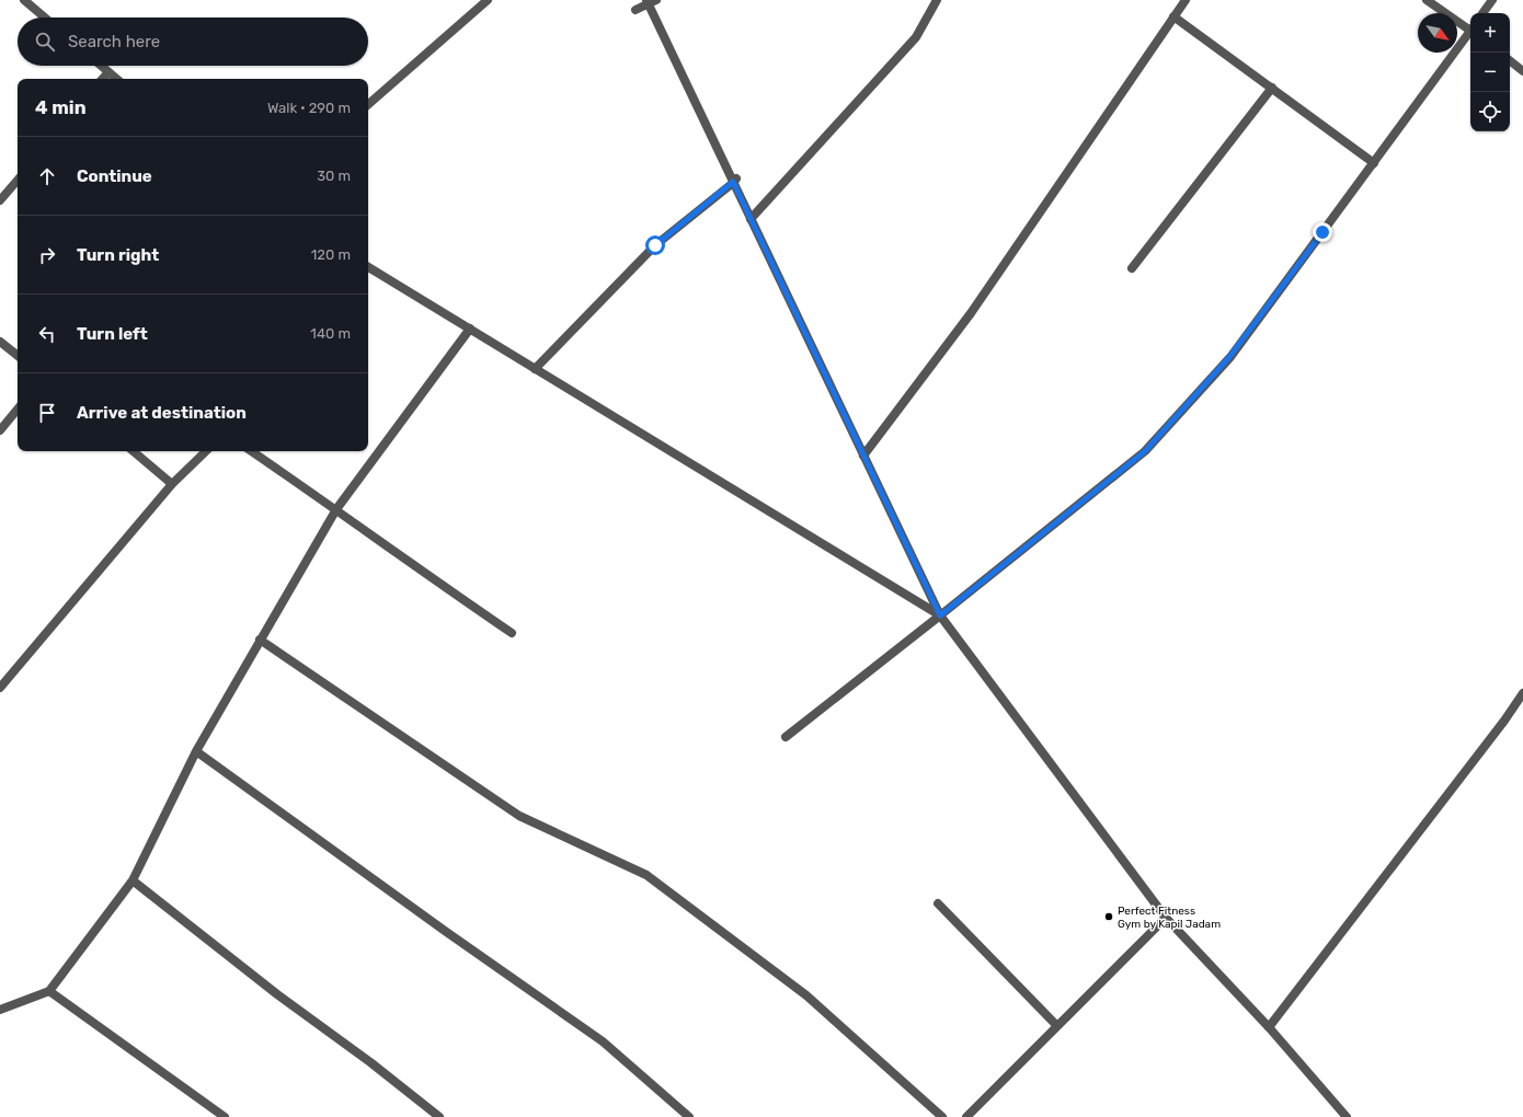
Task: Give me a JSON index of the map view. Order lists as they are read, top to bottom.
{
  "places": ["Perfect Fitness Gym by Kapil Jadam"],
  "north": "bottom right",
  "page": {
    "map_buttons": ["+", "−"],
    "search": "Search here",
    "heading": ["4 min", "Walk · 290 m"],
    "list": [
      ["Continue", "30 m"],
      ["Turn right", "120 m"],
      ["Turn left", "140 m"],
      "Arrive at destination"
    ]
  }
}
